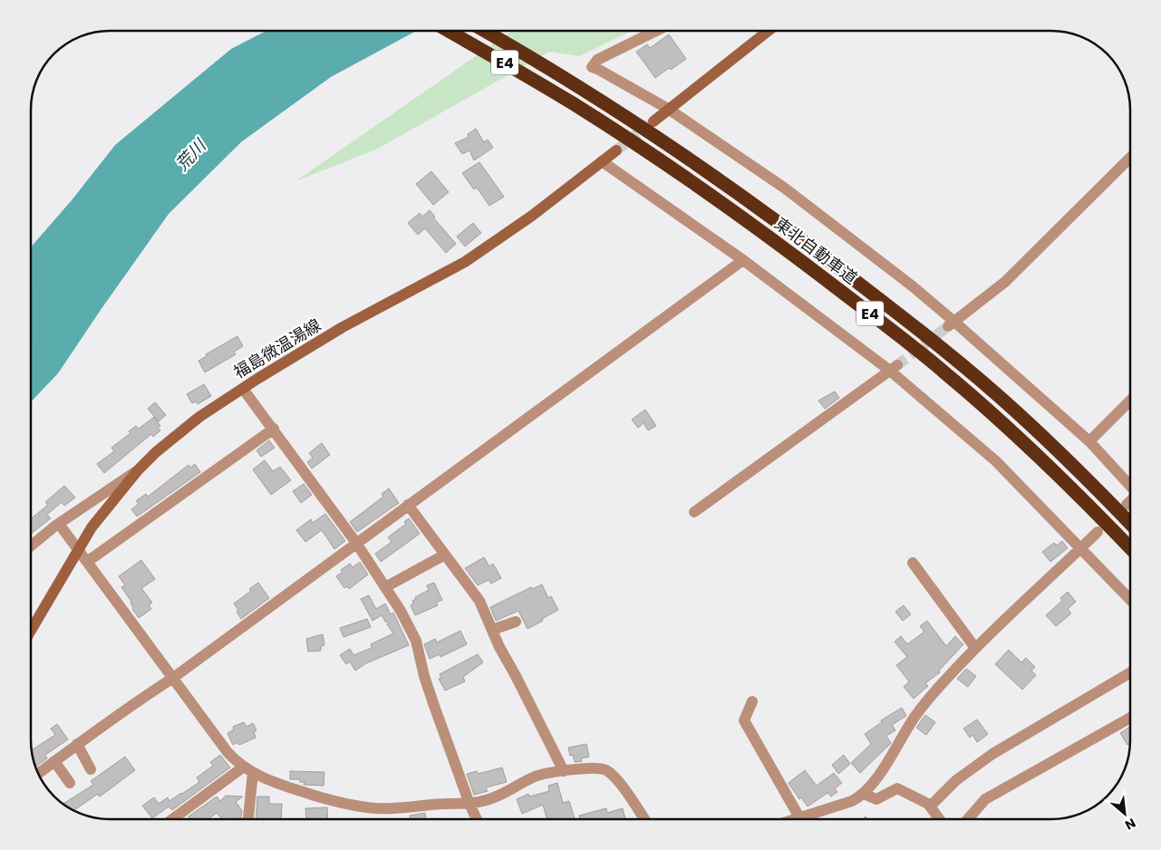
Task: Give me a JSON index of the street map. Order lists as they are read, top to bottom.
{
  "streets": {
    "highway": ["E4", "東北自動車道"],
    "main road": ["福島微温湯線"]
  },
  "water": ["荒川"],
  "north": "bottom right"
}
